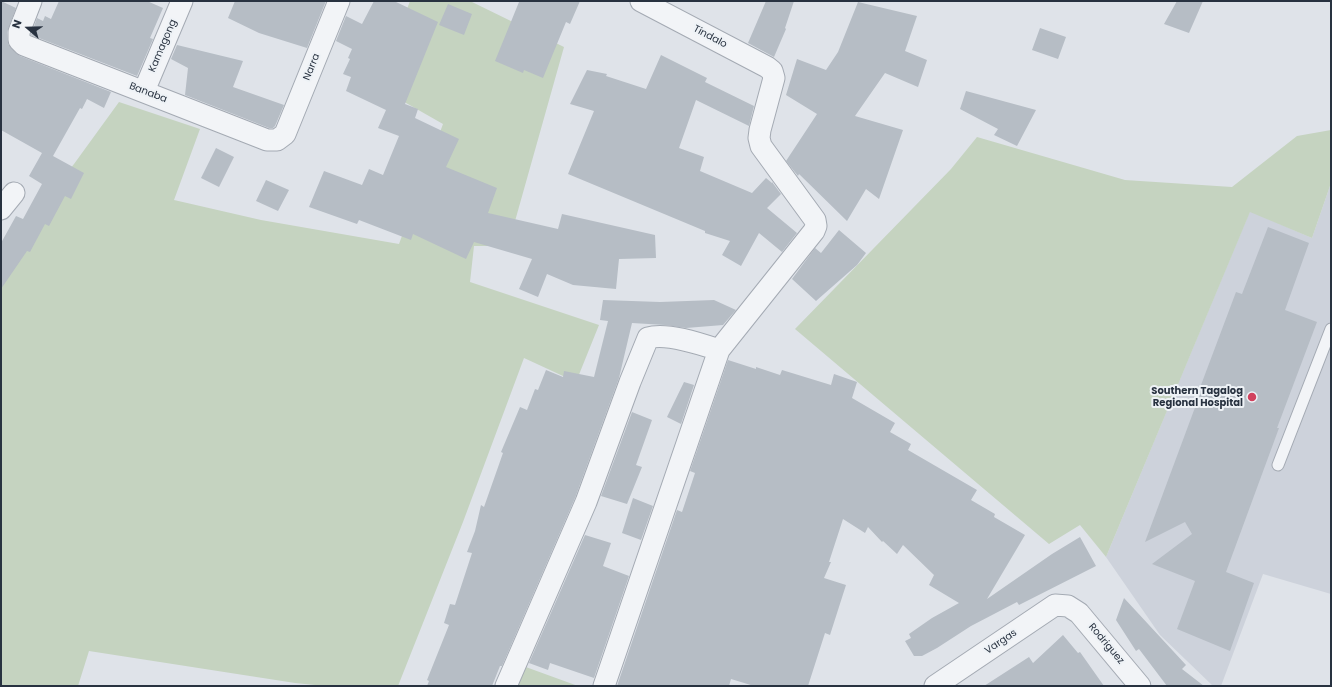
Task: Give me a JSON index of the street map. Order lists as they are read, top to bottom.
{
  "streets": {
    "street": [
      "Tindalo",
      "Kamagong",
      "Narra",
      "Banaba",
      "Vargas",
      "Rodriguez"
    ]
  },
  "crossings": [
    ["Kamagong", "Banaba"],
    ["Narra", "Banaba"],
    ["Vargas", "Rodriguez"]
  ],
  "places": ["Southern Tagalog Regional Hospital"],
  "north": "left"
}
